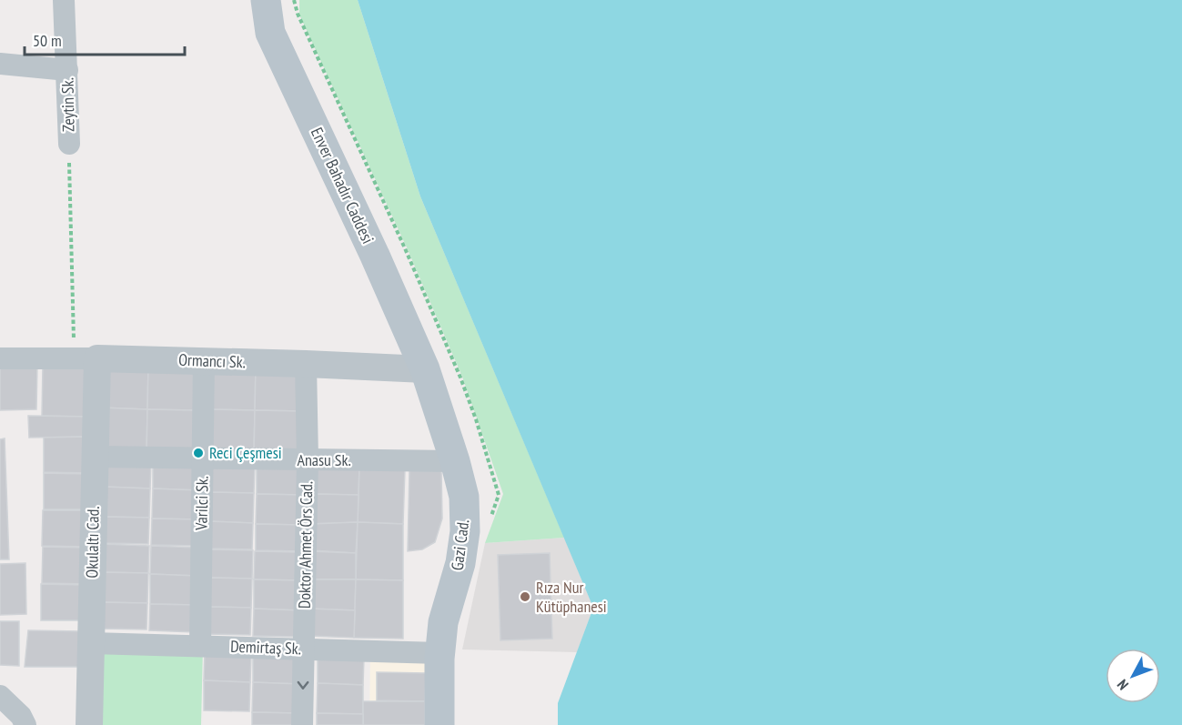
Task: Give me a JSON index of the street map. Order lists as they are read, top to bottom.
{
  "streets": {
    "main road": ["Enver Bahadır Caddesi", "Gazi Cad."],
    "street": [
      "Zeytin Sk.",
      "Ormancı Sk.",
      "Anasu Sk.",
      "Varilci Sk.",
      "Okulaltı Cad.",
      "Doktor Ahmet Örs Cad.",
      "Demirtaş Sk."
    ]
  },
  "crossings": [
    ["Enver Bahadır Caddesi", "Ormancı Sk."],
    ["Enver Bahadır Caddesi", "Gazi Cad."],
    ["Ormancı Sk.", "Varilci Sk."],
    ["Ormancı Sk.", "Okulaltı Cad."],
    ["Ormancı Sk.", "Doktor Ahmet Örs Cad."],
    ["Ormancı Sk.", "Gazi Cad."],
    ["Anasu Sk.", "Varilci Sk."],
    ["Anasu Sk.", "Okulaltı Cad."],
    ["Anasu Sk.", "Doktor Ahmet Örs Cad."],
    ["Anasu Sk.", "Gazi Cad."],
    ["Varilci Sk.", "Demirtaş Sk."],
    ["Okulaltı Cad.", "Demirtaş Sk."],
    ["Doktor Ahmet Örs Cad.", "Demirtaş Sk."],
    ["Gazi Cad.", "Demirtaş Sk."]
  ],
  "places": ["Reci Çeşmesi", "Rıza Nur Kütüphanesi"],
  "scale_bar": "50 m",
  "north": "bottom left"
}
